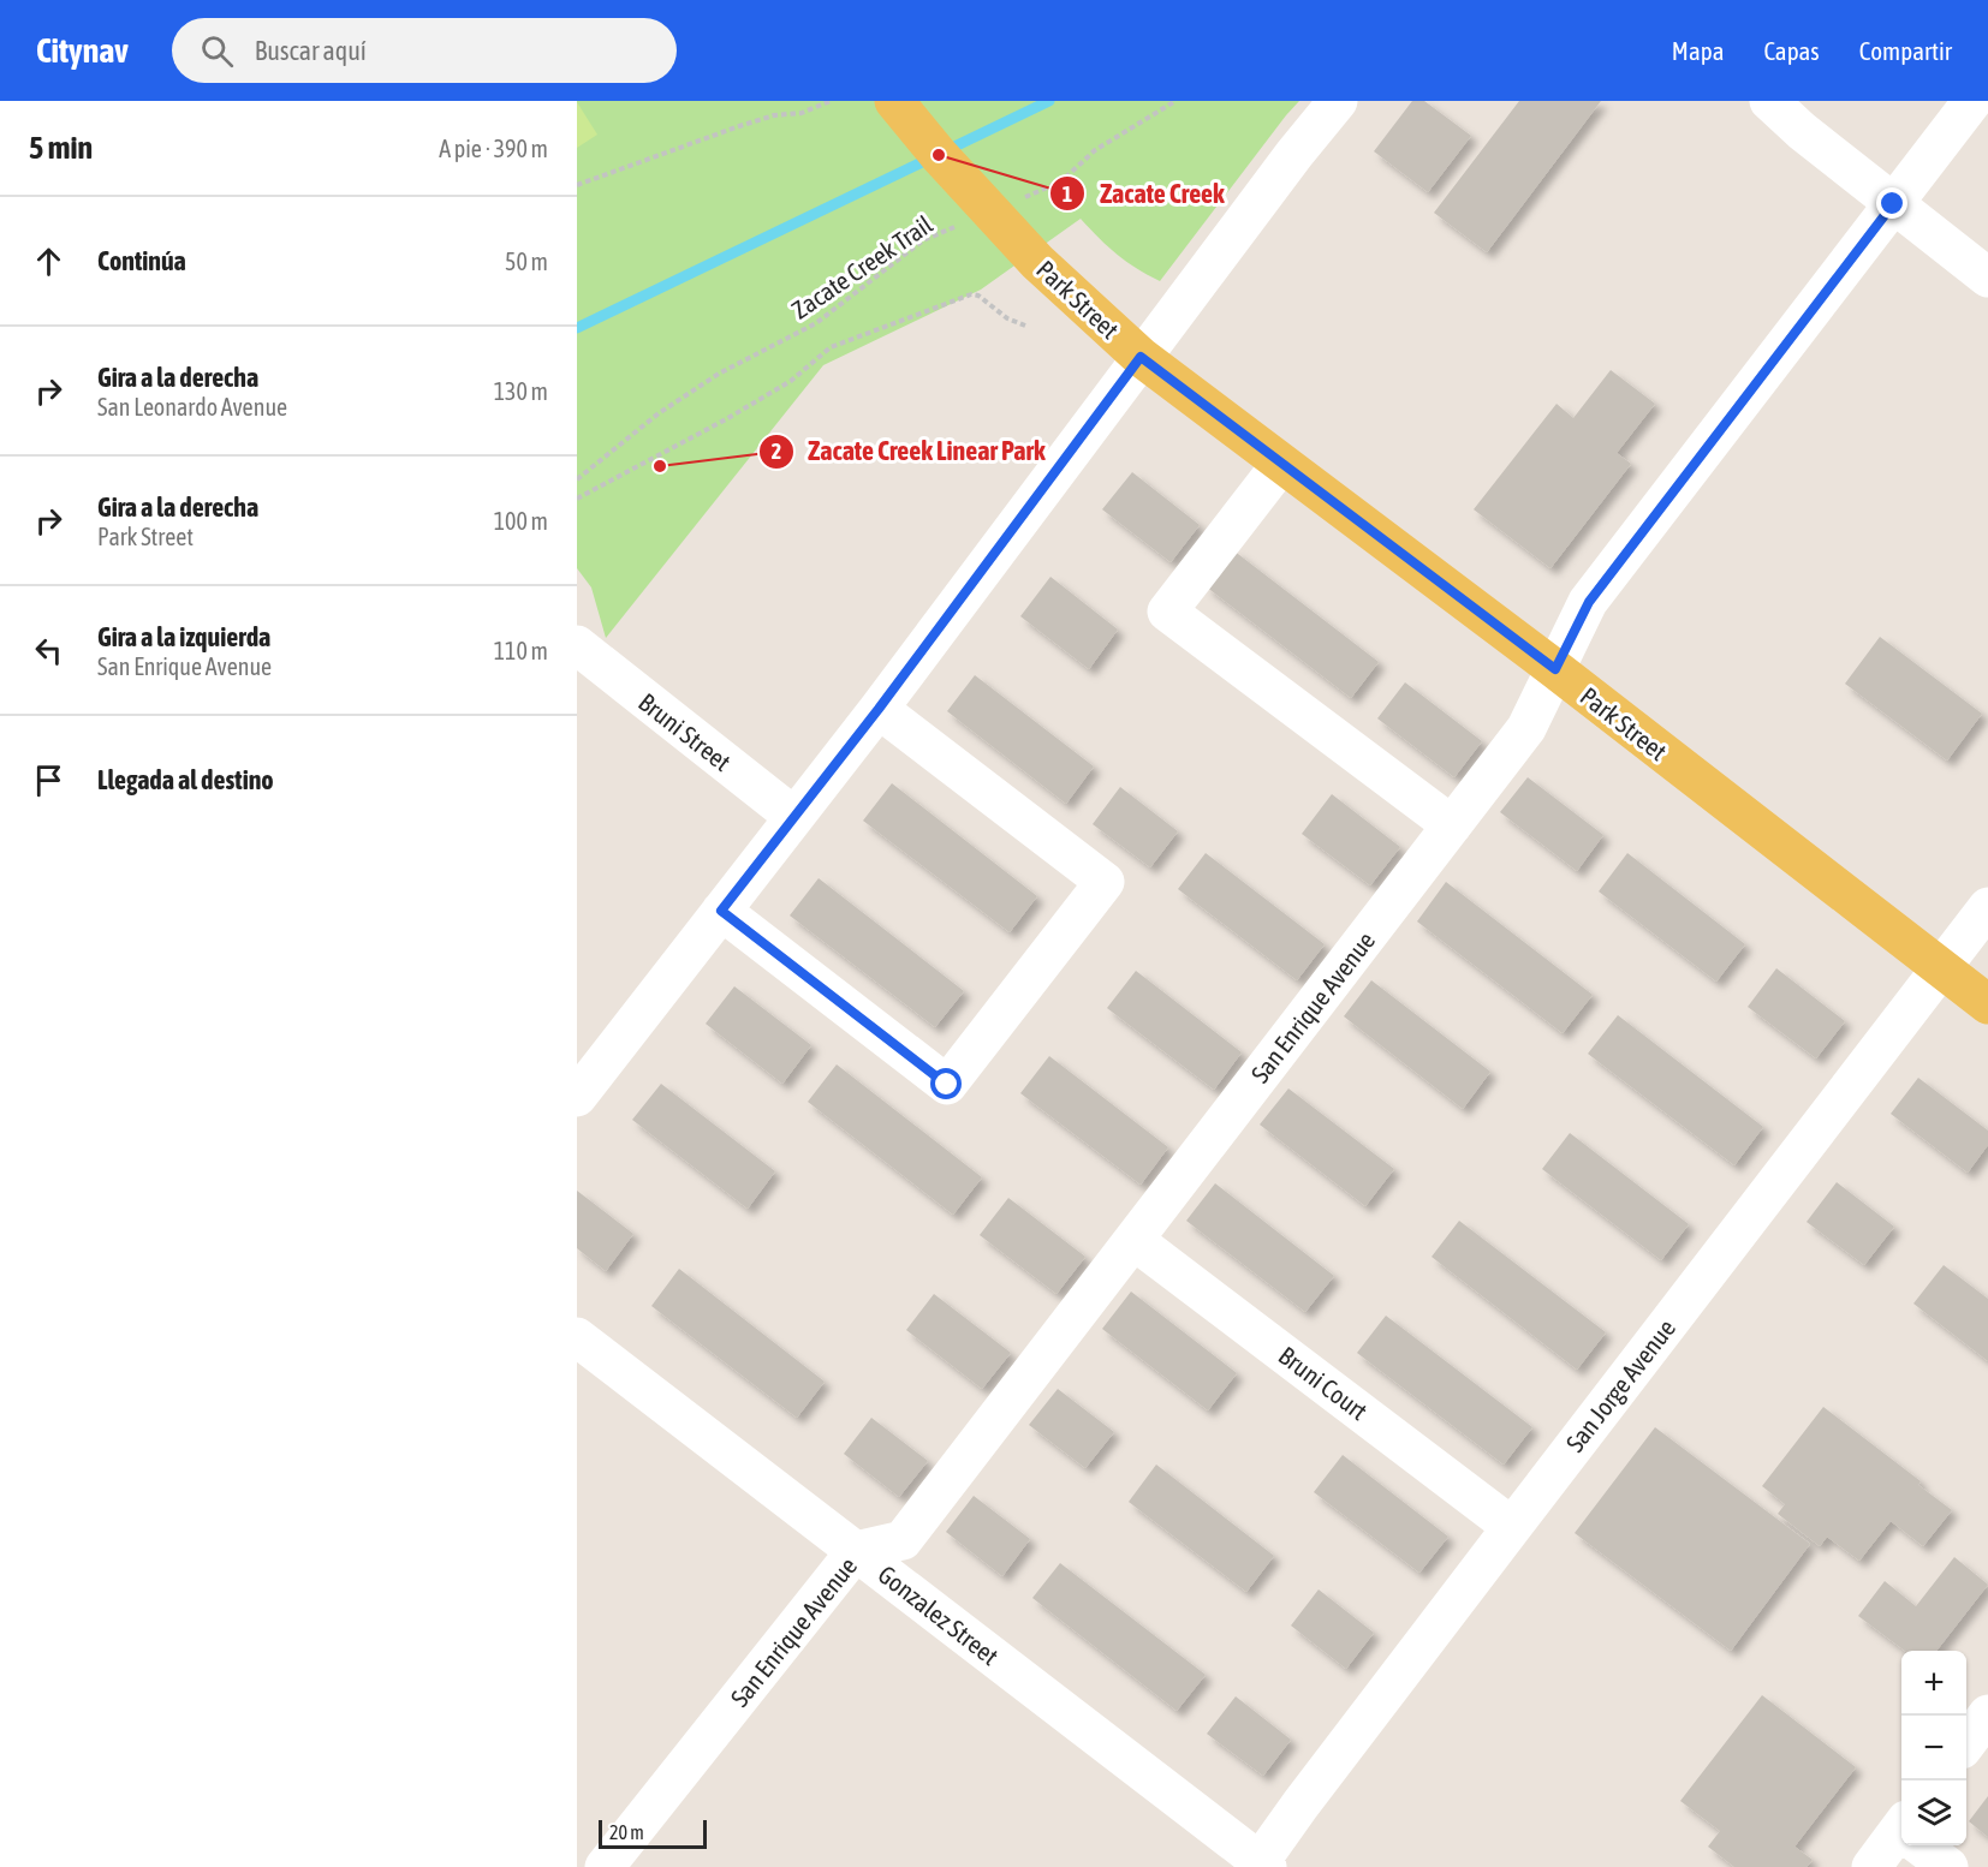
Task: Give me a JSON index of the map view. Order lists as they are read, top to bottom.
{
  "streets": {
    "main road": ["Park Street"],
    "street": [
      "Bruni Street",
      "San Enrique Avenue",
      "Bruni Court",
      "San Jorge Avenue",
      "Gonzalez Street"
    ],
    "path": ["Zacate Creek Trail"]
  },
  "crossings": [
    ["Park Street", "San Enrique Avenue"],
    ["Park Street", "San Jorge Avenue"],
    ["San Enrique Avenue", "Bruni Court"],
    ["San Enrique Avenue", "Gonzalez Street"],
    ["Bruni Court", "San Jorge Avenue"],
    ["San Jorge Avenue", "Gonzalez Street"]
  ],
  "places": ["Zacate Creek", "Zacate Creek Linear Park"],
  "scale_bar": "20 m",
  "page": {
    "header": "Citynav",
    "search": "Buscar aquí",
    "nav": ["Mapa", "Capas", "Compartir"],
    "heading": ["5 min", "A pie · 390 m"],
    "list": [
      ["Continúa", "50 m"],
      ["Gira a la derecha", "San Leonardo Avenue", "130 m"],
      ["Gira a la derecha", "Park Street", "100 m"],
      ["Gira a la izquierda", "San Enrique Avenue", "110 m"],
      "Llegada al destino"
    ],
    "map_buttons": ["+", "−"],
    "scale": "20 m"
  }
}
